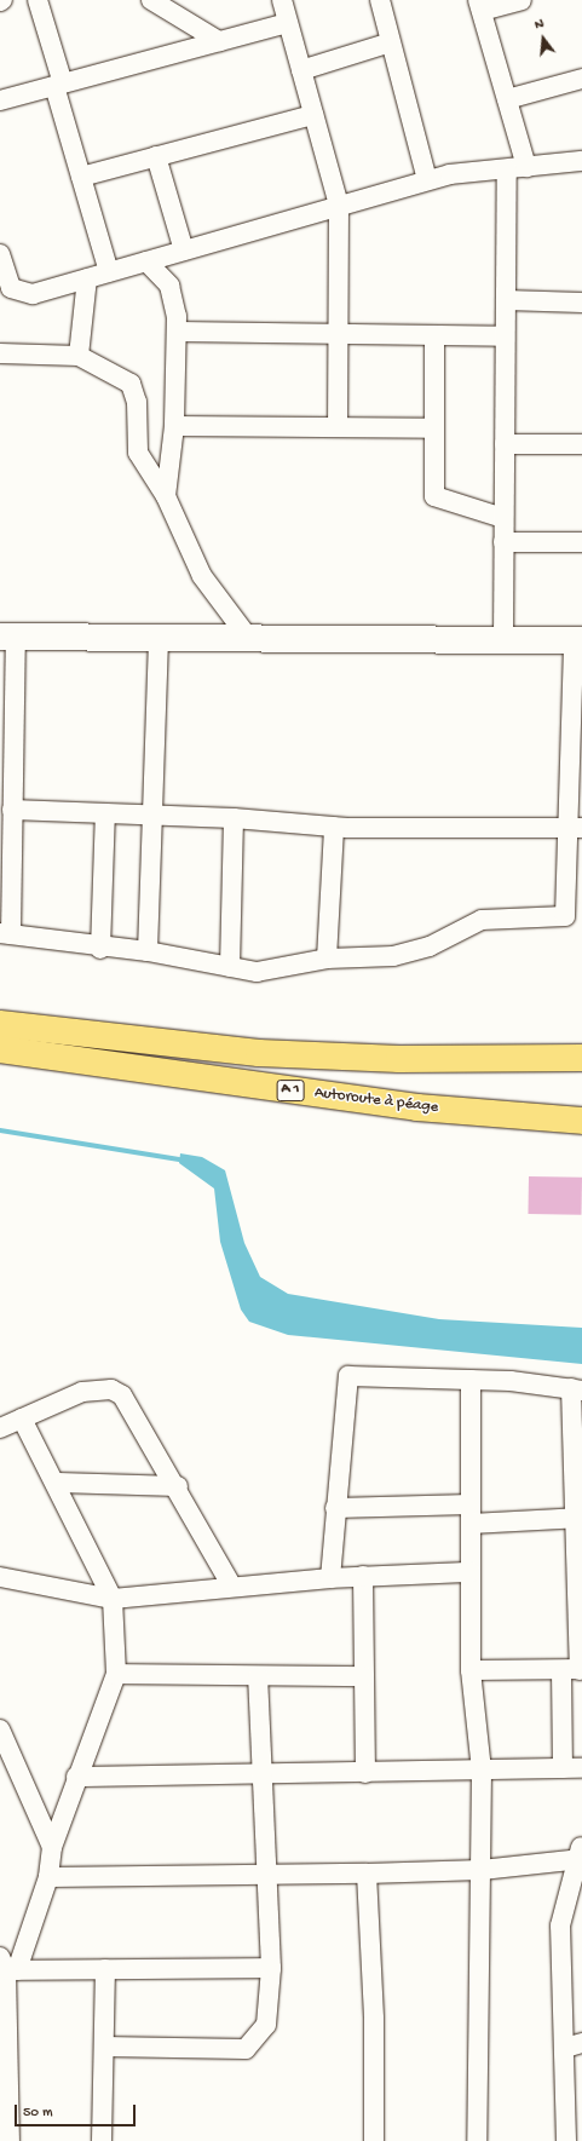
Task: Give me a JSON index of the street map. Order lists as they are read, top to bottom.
{
  "streets": {
    "highway": ["A 1", "Autoroute à péage"]
  },
  "scale_bar": "50 m",
  "north": "top"
}
